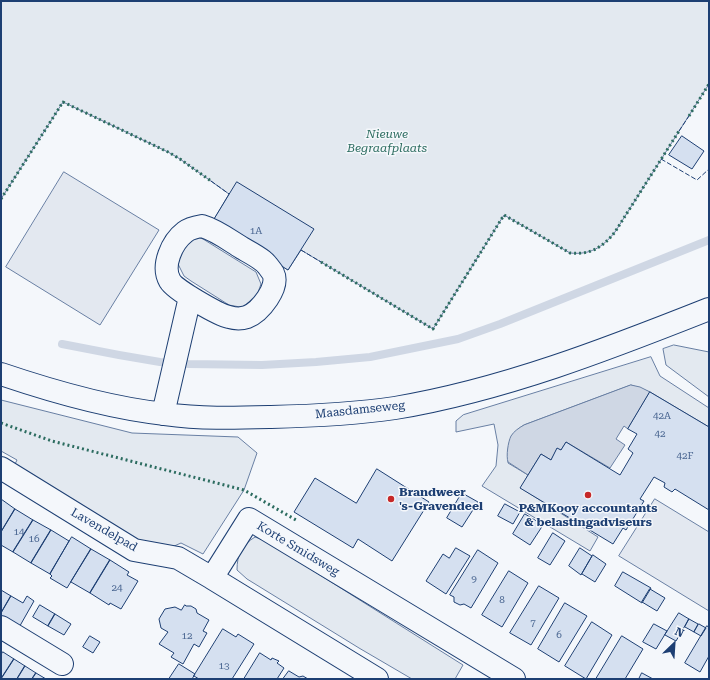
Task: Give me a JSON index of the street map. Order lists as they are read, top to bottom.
{
  "streets": {
    "street": ["Maasdamseweg", "Lavendelpad", "Korte Smidsweg"]
  },
  "crossings": [
    ["Lavendelpad", "Korte Smidsweg"]
  ],
  "parks": ["Nieuwe Begraafplaats"],
  "places": ["P&MKooy accountants & belastingadviseurs", "Brandweer 's-Gravendeel"],
  "house_numbers": [
    "1A",
    "42A",
    "42",
    "42F",
    "14",
    "16",
    "9",
    "24",
    "8",
    "7",
    "6",
    "12",
    "13"
  ],
  "north": "top right"
}
